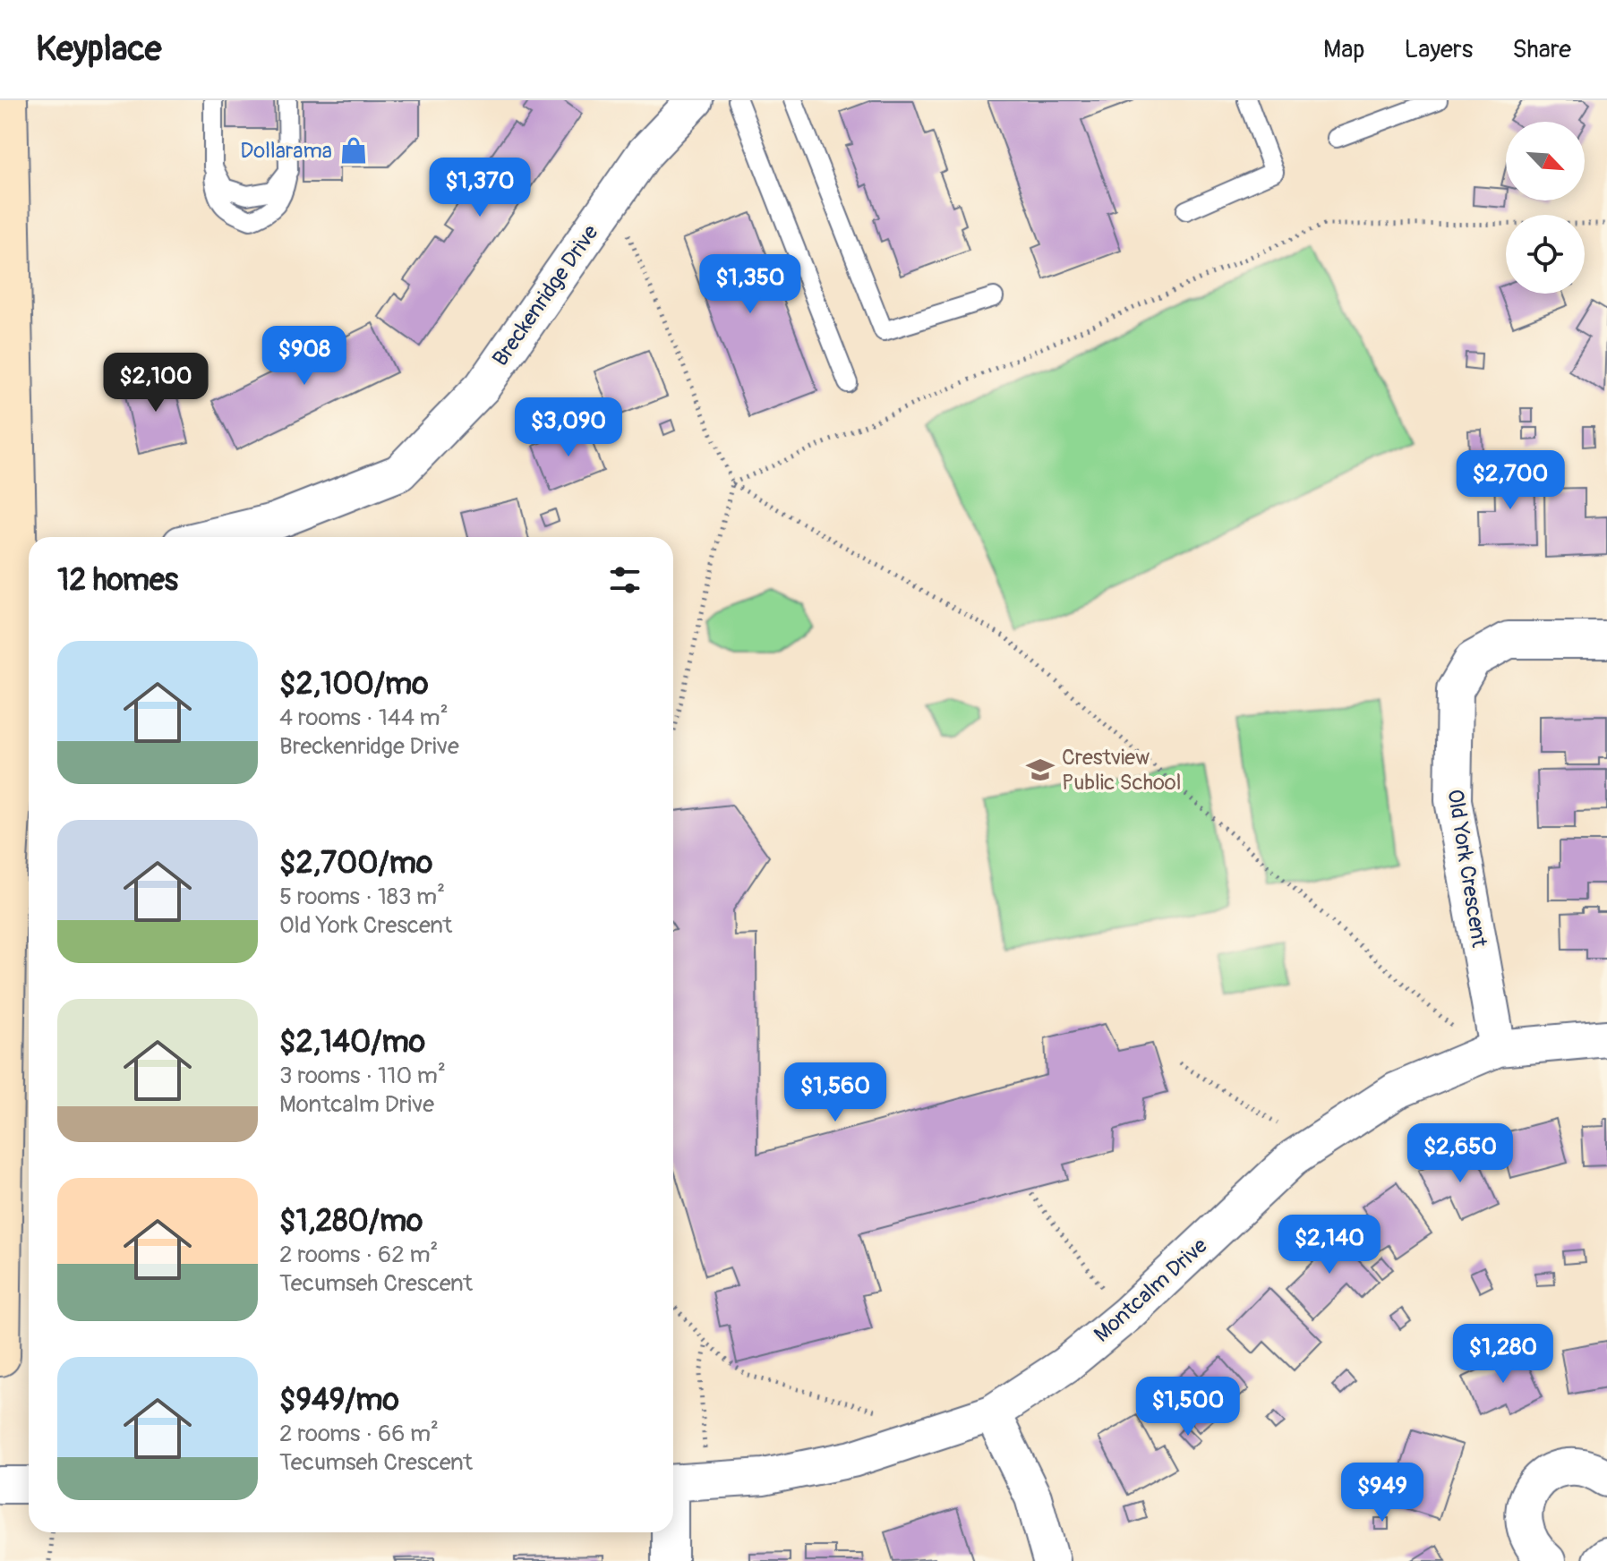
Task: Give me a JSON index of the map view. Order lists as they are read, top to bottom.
{
  "streets": {
    "street": ["Breckenridge Drive", "Old York Crescent", "Montcalm Drive"]
  },
  "crossings": [
    ["Old York Crescent", "Montcalm Drive"]
  ],
  "places": {
    "shop": ["Dollarama"],
    "school or university": ["Crestview Public School"]
  },
  "north": "bottom right",
  "page": {
    "header": "Keyplace",
    "nav": ["Map", "Layers", "Share"],
    "price": [
      "$1,370",
      "$1,350",
      "$908",
      "$2,100",
      "$3,090",
      "$2,700",
      "$1,560",
      "$2,650",
      "$2,140",
      "$1,280",
      "$1,500",
      "$949"
    ],
    "heading": "12 homes",
    "list": [
      {
        "name": "$2,100/mo",
        "note": "4 rooms · 144 m² · Breckenridge Drive"
      },
      {
        "name": "$2,700/mo",
        "note": "5 rooms · 183 m² · Old York Crescent"
      },
      {
        "name": "$2,140/mo",
        "note": "3 rooms · 110 m² · Montcalm Drive"
      },
      {
        "name": "$1,280/mo",
        "note": "2 rooms · 62 m² · Tecumseh Crescent"
      },
      {
        "name": "$949/mo",
        "note": "2 rooms · 66 m² · Tecumseh Crescent"
      }
    ]
  }
}
